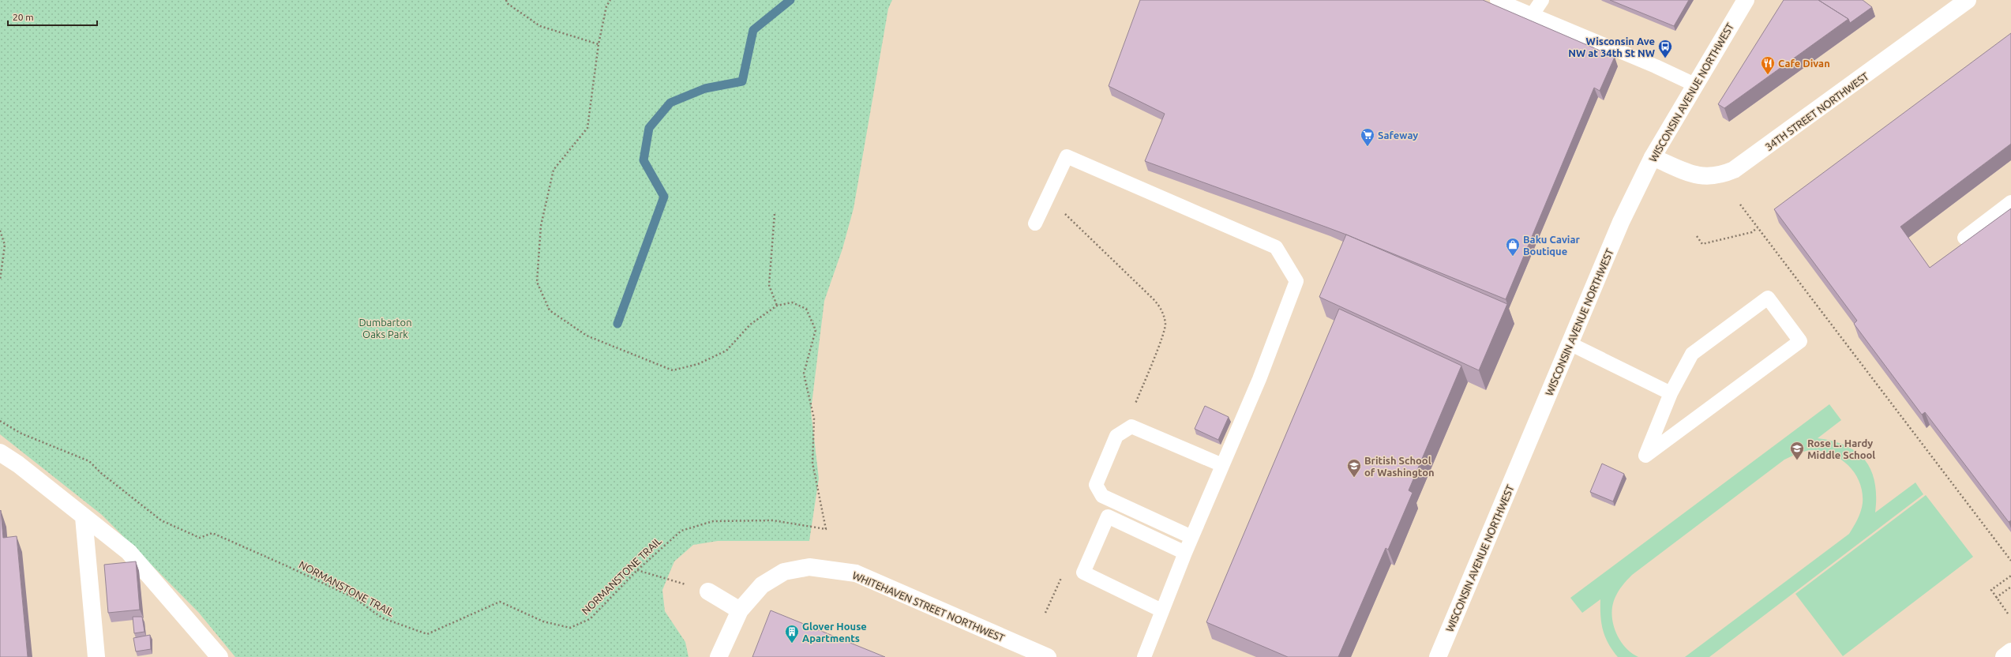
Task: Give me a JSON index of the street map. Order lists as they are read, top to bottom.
{
  "streets": {
    "street": ["WISCONSIN AVENUE NORTHWEST", "34TH STREET NORTHWEST", "WHITEHAVEN STREET NORTHWEST"],
    "path": ["NORMANSTONE TRAIL"]
  },
  "crossings": [
    ["WISCONSIN AVENUE NORTHWEST", "34TH STREET NORTHWEST"]
  ],
  "parks": ["Dumbarton Oaks Park"],
  "places": {
    "bus stop": ["Wisconsin Ave NW at 34th St NW"],
    "restaurant": ["Cafe Divan"],
    "supermarket": ["Safeway"],
    "shop": ["Baku Caviar Boutique"],
    "school or university": ["Rose L. Hardy Middle School", "British School of Washington"],
    "building": ["Glover House Apartments"]
  },
  "scale_bar": "20 m"
}
